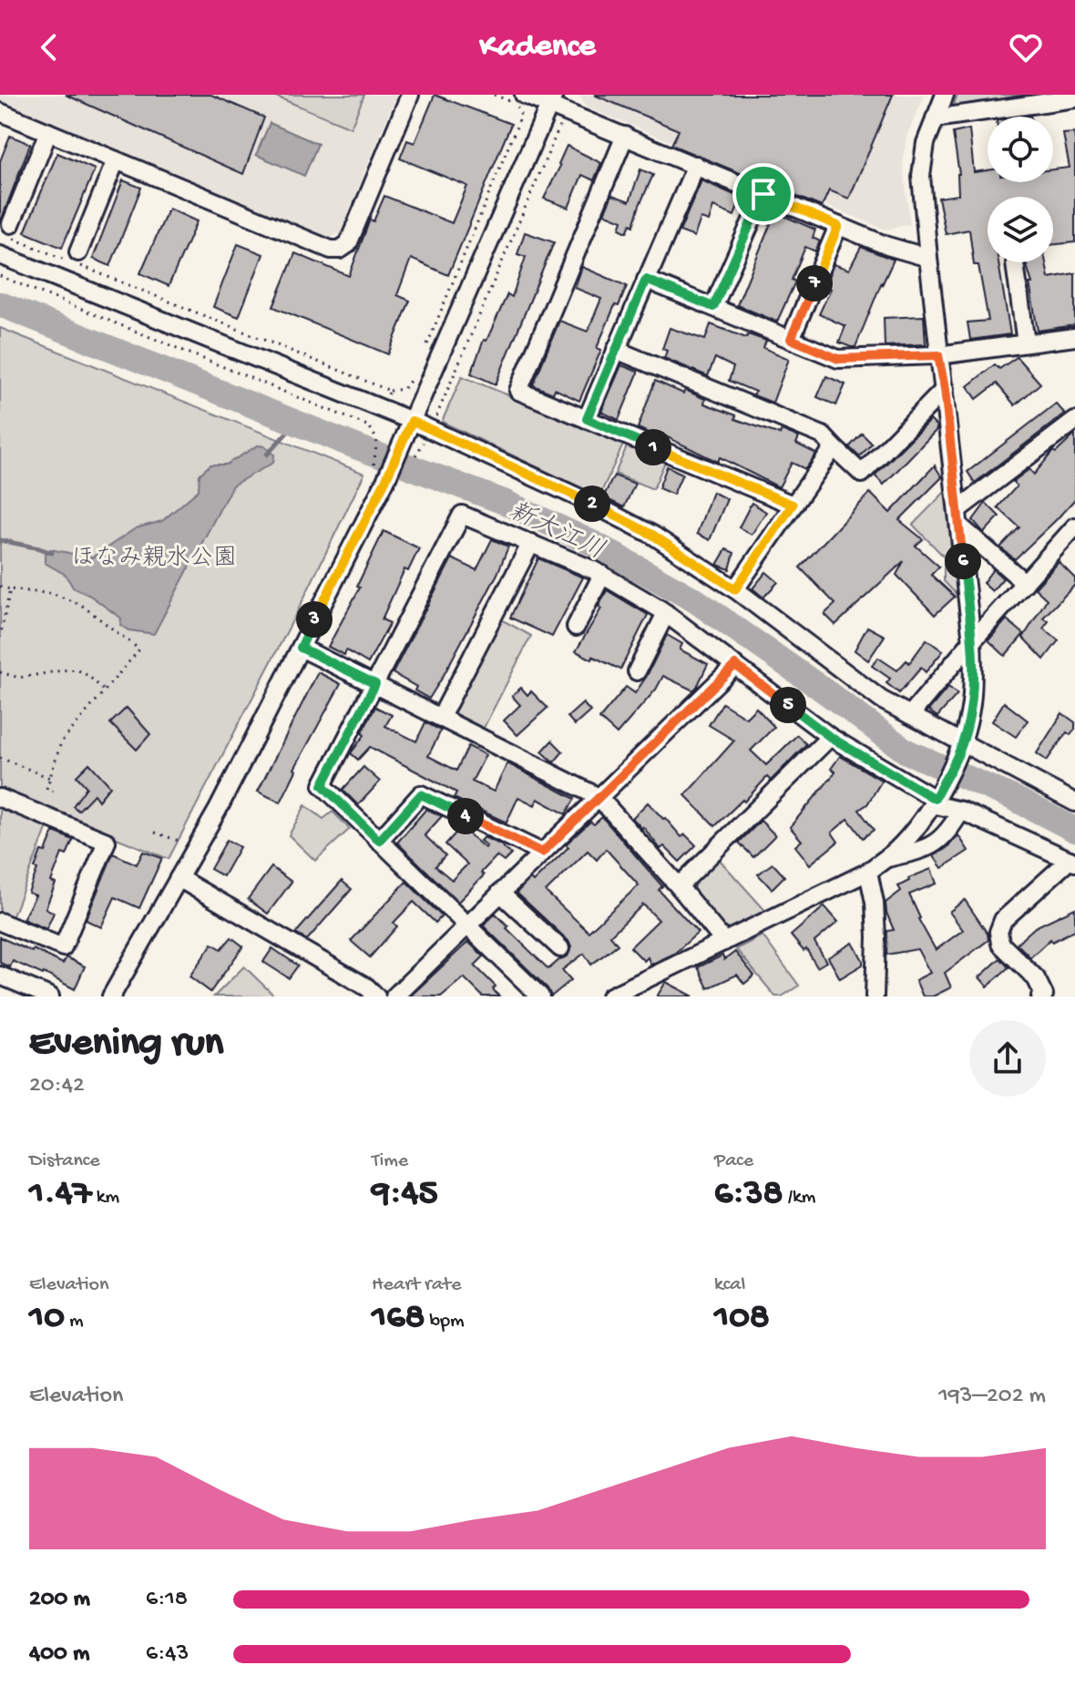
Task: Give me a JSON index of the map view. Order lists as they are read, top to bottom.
{
  "water": ["新大江川"],
  "parks": ["ほなみ親水公園"],
  "page": {
    "header": "Kadence",
    "pins": [
      "7",
      "1",
      "2",
      "6",
      "3",
      "5",
      "4"
    ],
    "heading": ["Evening run", "20:42"],
    "stats": [
      ["Distance", "1.47 km"],
      ["Time", "9:45"],
      ["Pace", "6:38 /km"],
      ["Elevation", "10 m"],
      ["Heart rate", "168 bpm"],
      ["kcal", "108"]
    ],
    "chart": ["Elevation", "193–202 m"],
    "list": [
      {
        "name": "200 m",
        "note": "6:18"
      },
      {
        "name": "400 m",
        "note": "6:43"
      }
    ]
  }
}
